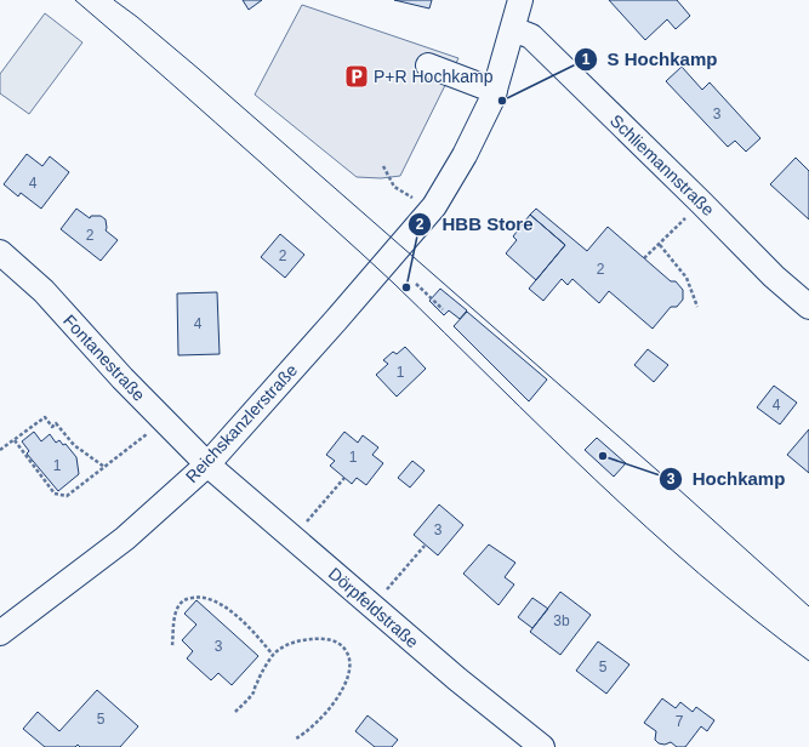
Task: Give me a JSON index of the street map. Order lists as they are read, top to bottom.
{
  "streets": {
    "street": [
      "Schliemannstraße",
      "Fontanestraße",
      "Reichskanzlerstraße",
      "Dörpfeldstraße"
    ]
  },
  "crossings": [
    ["Schliemannstraße", "Reichskanzlerstraße"],
    ["Fontanestraße", "Reichskanzlerstraße"],
    ["Fontanestraße", "Dörpfeldstraße"],
    ["Reichskanzlerstraße", "Dörpfeldstraße"]
  ],
  "places": {
    "parking": ["P+R Hochkamp"],
    "other": ["S Hochkamp", "HBB Store", "Hochkamp"]
  },
  "house_numbers": [
    "3",
    "4",
    "2",
    "2",
    "2",
    "4",
    "1",
    "4",
    "1",
    "1",
    "3",
    "3b",
    "3",
    "5",
    "5",
    "7"
  ]
}
